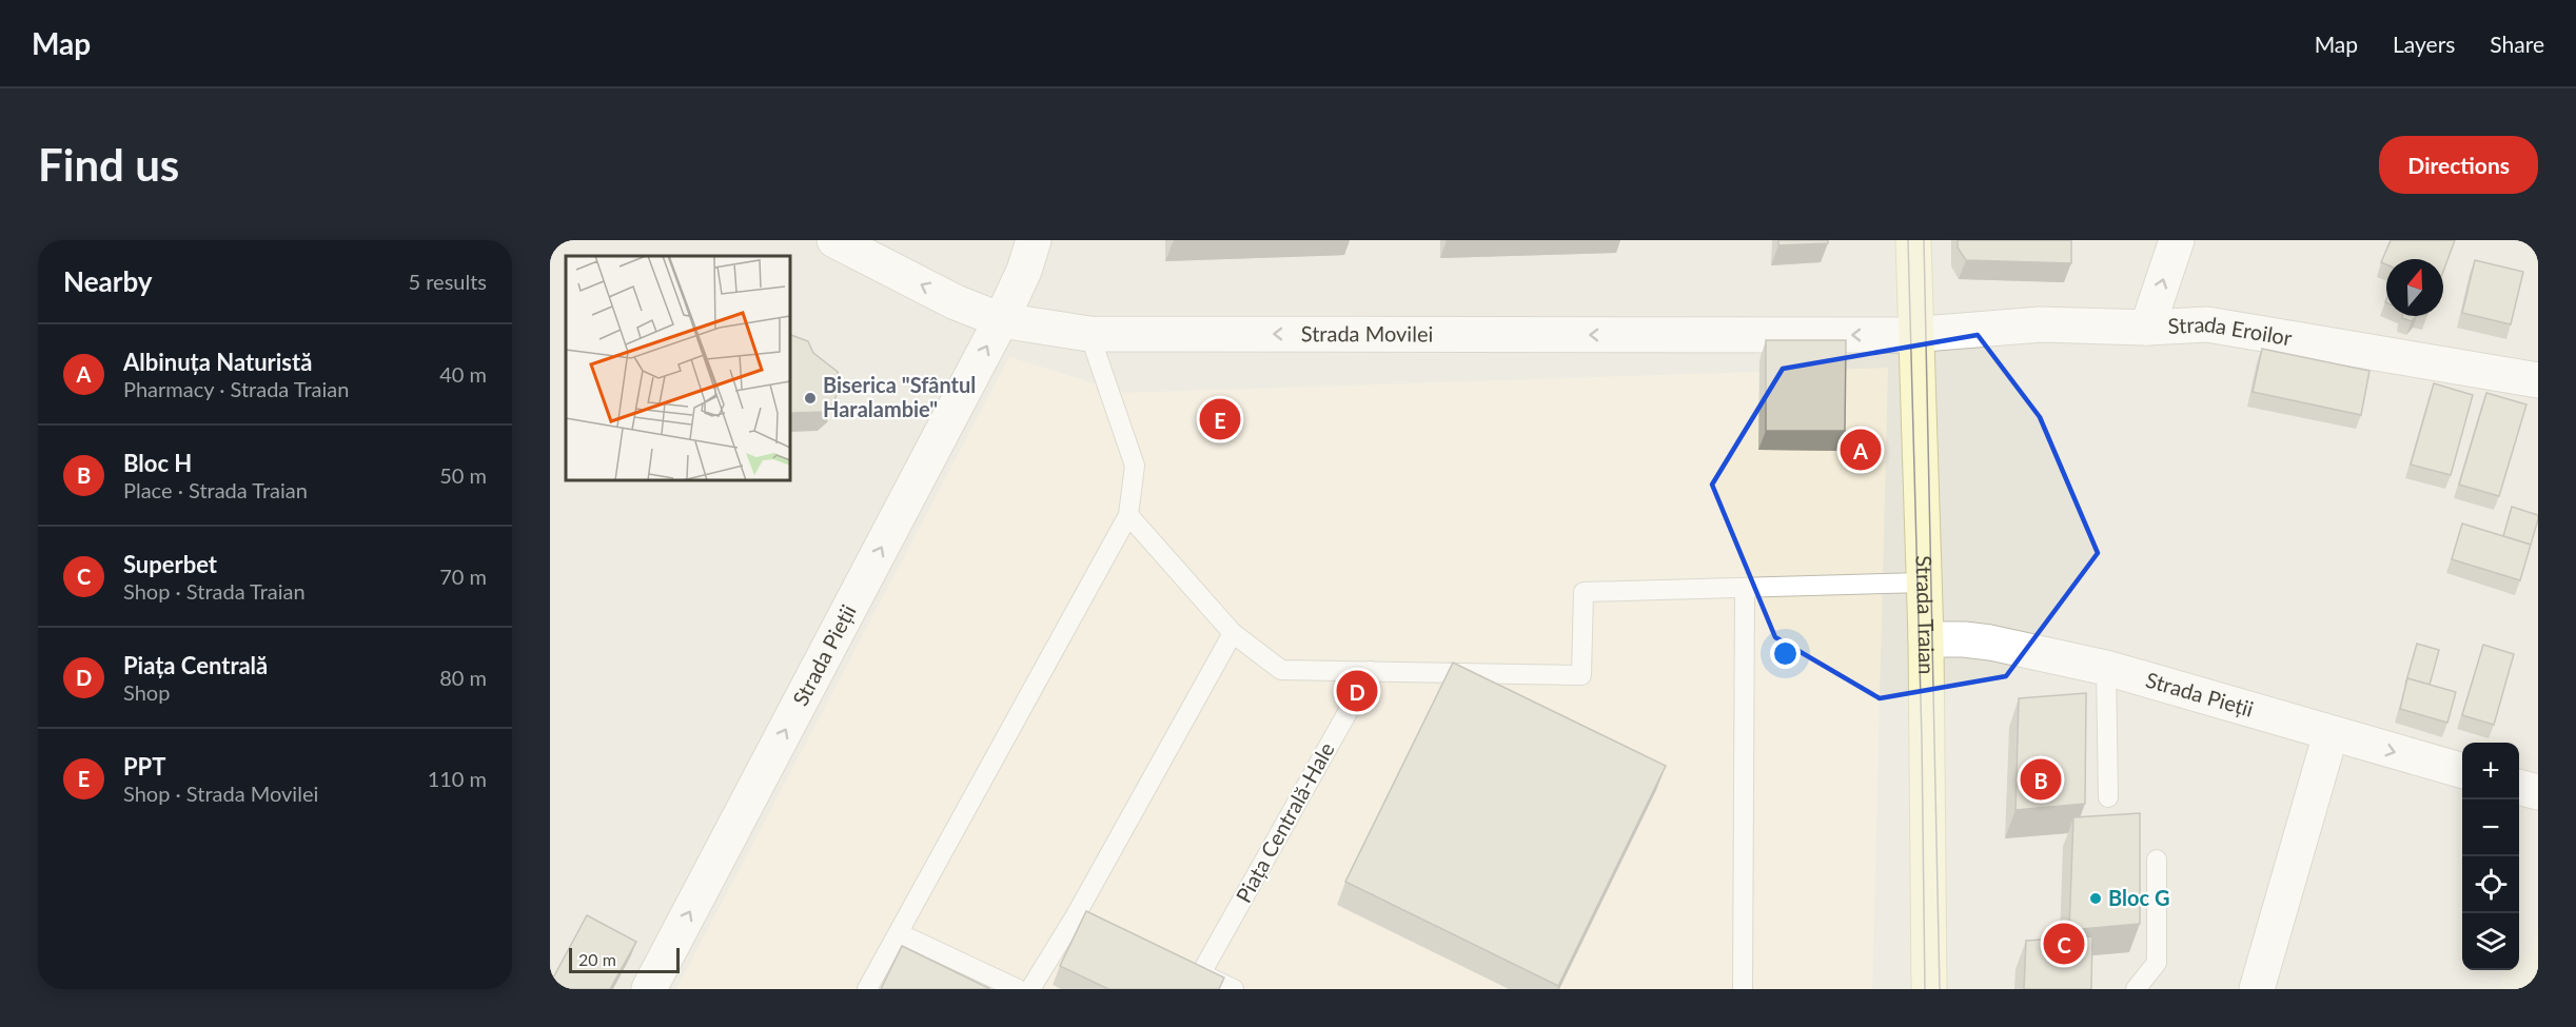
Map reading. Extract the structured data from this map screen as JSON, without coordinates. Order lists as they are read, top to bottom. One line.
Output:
{"streets":{"main road":["Strada Traian"],"street":["Strada Movilei","Strada Eroilor","Strada Pieții"],"lane":["Piața Centrală-Hale"]},"crossings":[["Strada Movilei","Strada Eroilor"],["Strada Movilei","Strada Traian"],["Strada Movilei","Strada Pieții"],["Strada Eroilor","Strada Traian"],["Strada Traian","Strada Pieții"]],"one_way":["Strada Movilei","Strada Pieții"],"places":["Biserica \"Sfântul Haralambie\"","Bloc G"],"scale_bar":"20 m","north":"top","page":{"header":"Map","nav":["Map","Layers","Share"],"buttons":"Directions","title":"Find us","heading":["Nearby","5 results"],"list":[{"mark":"A","name":"Albinuța Naturistă","note":"Pharmacy · Strada Traian","value":"40 m"},{"mark":"B","name":"Bloc H","note":"Place · Strada Traian","value":"50 m"},{"mark":"C","name":"Superbet","note":"Shop · Strada Traian","value":"70 m"},{"mark":"D","name":"Piața Centrală","note":"Shop","value":"80 m"},{"mark":"E","name":"PPT","note":"Shop · Strada Movilei","value":"110 m"}],"pins":["E","A","D","B","C"],"map_buttons":["+","−"],"scale":"20 m"}}
